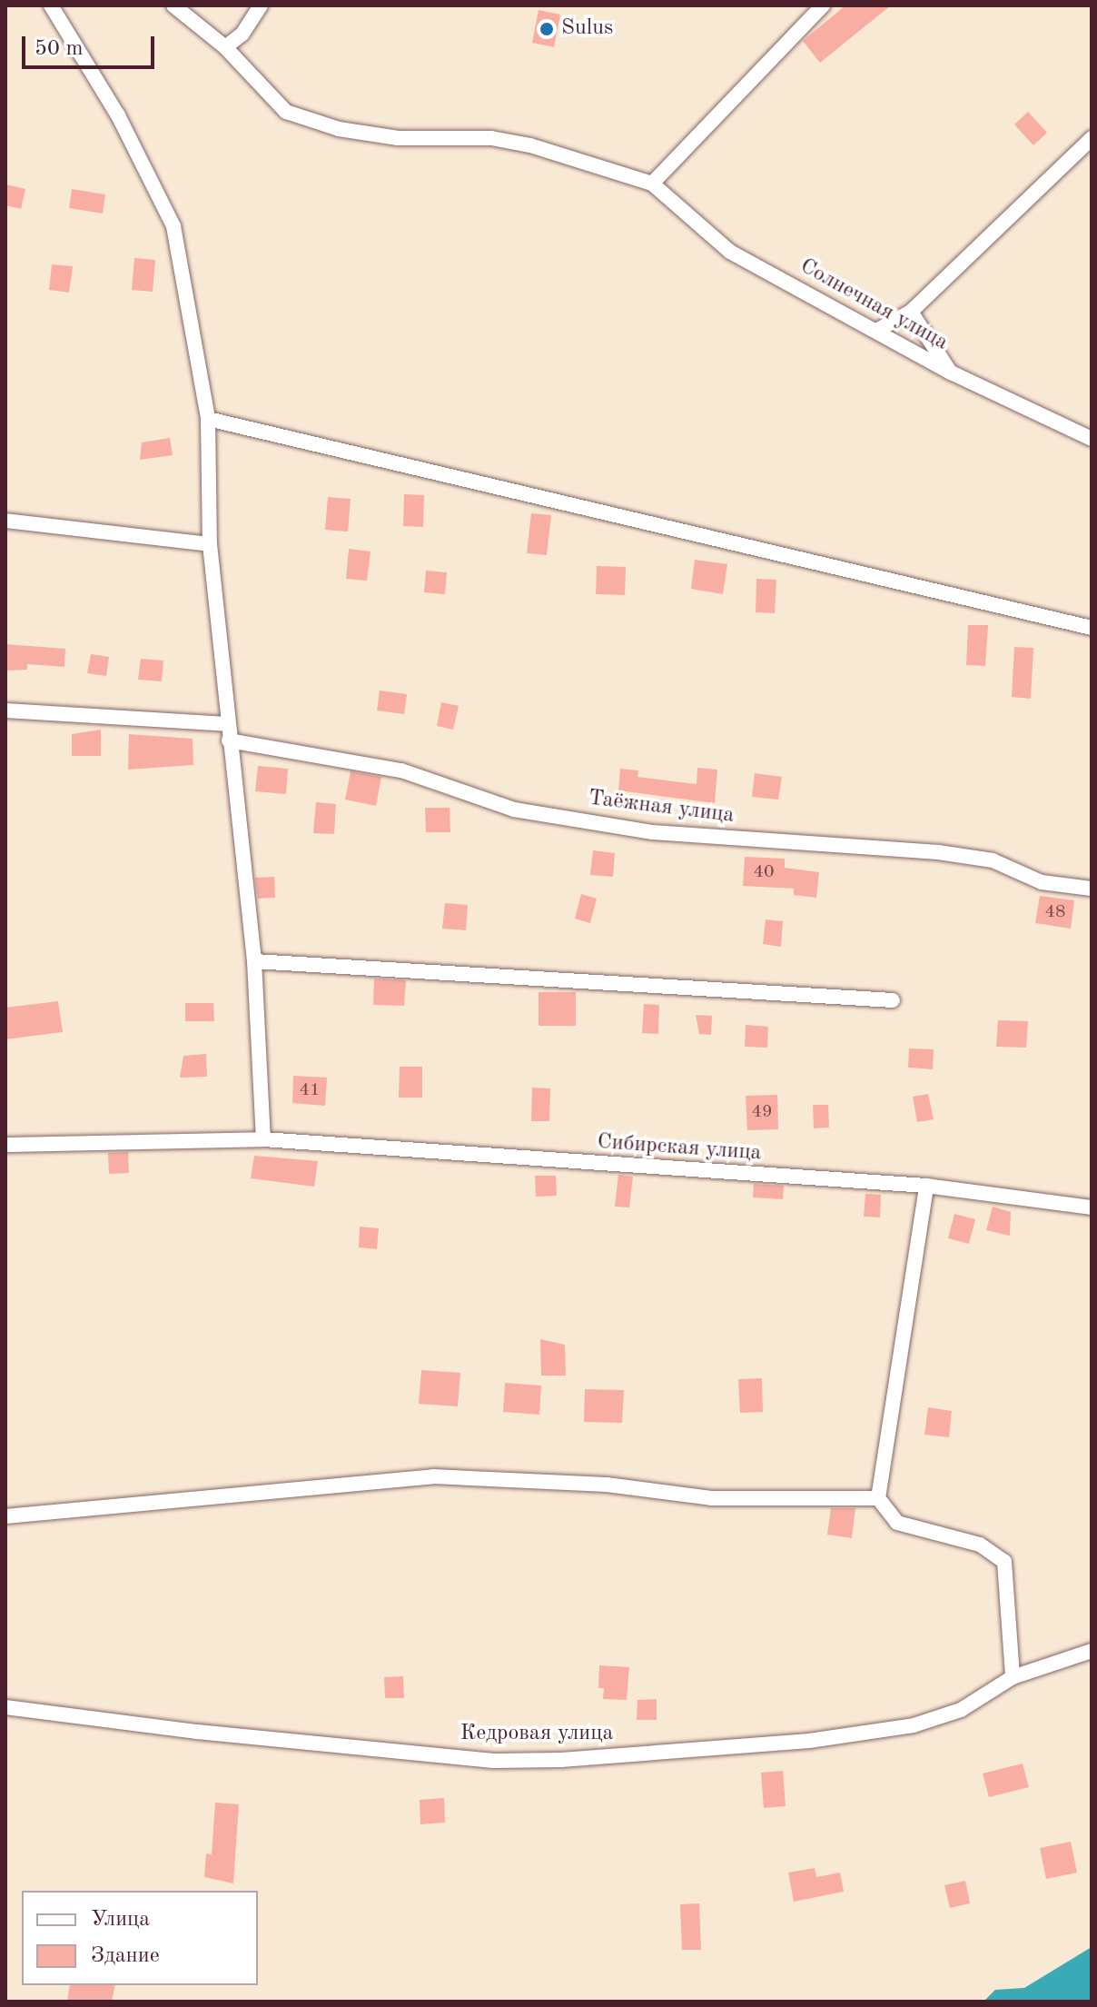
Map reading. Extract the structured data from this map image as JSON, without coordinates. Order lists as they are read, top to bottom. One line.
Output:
{"streets":{"street":["Солнечная улица","Таёжная улица","Сибирская улица","Кедровая улица"]},"places":["Sulus"],"house_numbers":["40","48","41","49"],"legend":["Улица","Здание"],"scale_bar":"50 m"}
